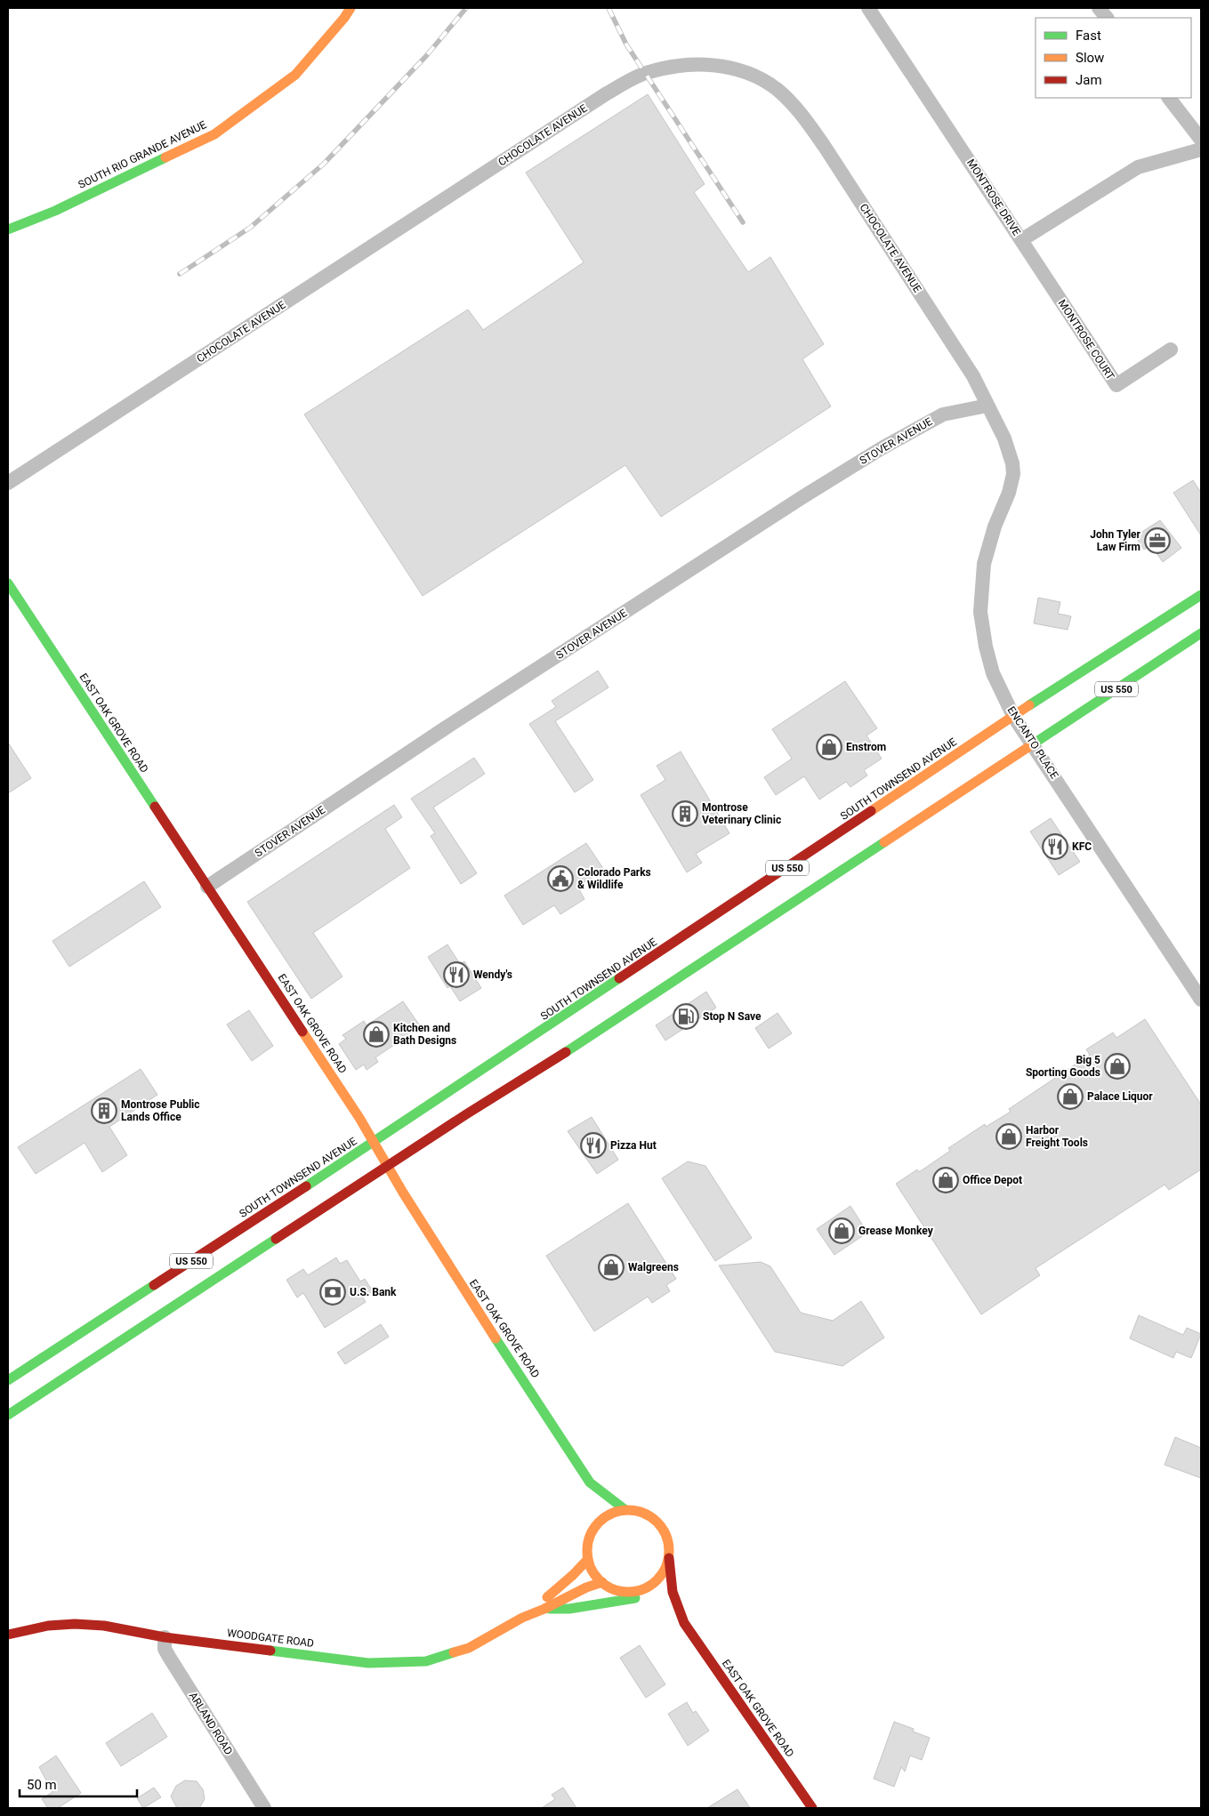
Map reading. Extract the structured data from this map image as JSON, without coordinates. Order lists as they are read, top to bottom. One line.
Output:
{"streets":{"main road":["SOUTH RIO GRANDE AVENUE","US 550","EAST OAK GROVE ROAD","SOUTH TOWNSEND AVENUE","WOODGATE ROAD"],"street":["CHOCOLATE AVENUE","MONTROSE DRIVE","MONTROSE COURT","STOVER AVENUE","ENCANTO PLACE","ARLAND ROAD"]},"crossings":[["CHOCOLATE AVENUE","STOVER AVENUE"],["CHOCOLATE AVENUE","ENCANTO PLACE"],["MONTROSE DRIVE","MONTROSE COURT"],["STOVER AVENUE","EAST OAK GROVE ROAD"],["STOVER AVENUE","ENCANTO PLACE"],["US 550","EAST OAK GROVE ROAD"],["US 550","ENCANTO PLACE"],["EAST OAK GROVE ROAD","SOUTH TOWNSEND AVENUE"],["EAST OAK GROVE ROAD","WOODGATE ROAD"],["ENCANTO PLACE","SOUTH TOWNSEND AVENUE"],["WOODGATE ROAD","ARLAND ROAD"]],"places":{"office":["John Tyler Law Firm"],"shop":["Enstrom","Kitchen and Bath Designs","Big 5 Sporting Goods","Palace Liquor","Harbor Freight Tools","Office Depot","Grease Monkey","Walgreens"],"building":["Montrose Veterinary Clinic","Montrose Public Lands Office"],"restaurant":["KFC","Wendy's","Pizza Hut"],"public building":["Colorado Parks & Wildlife"],"fuel station":["Stop N Save"],"bank":["U.S. Bank"]},"legend":["Fast","Slow","Jam"],"scale_bar":"50 m"}
